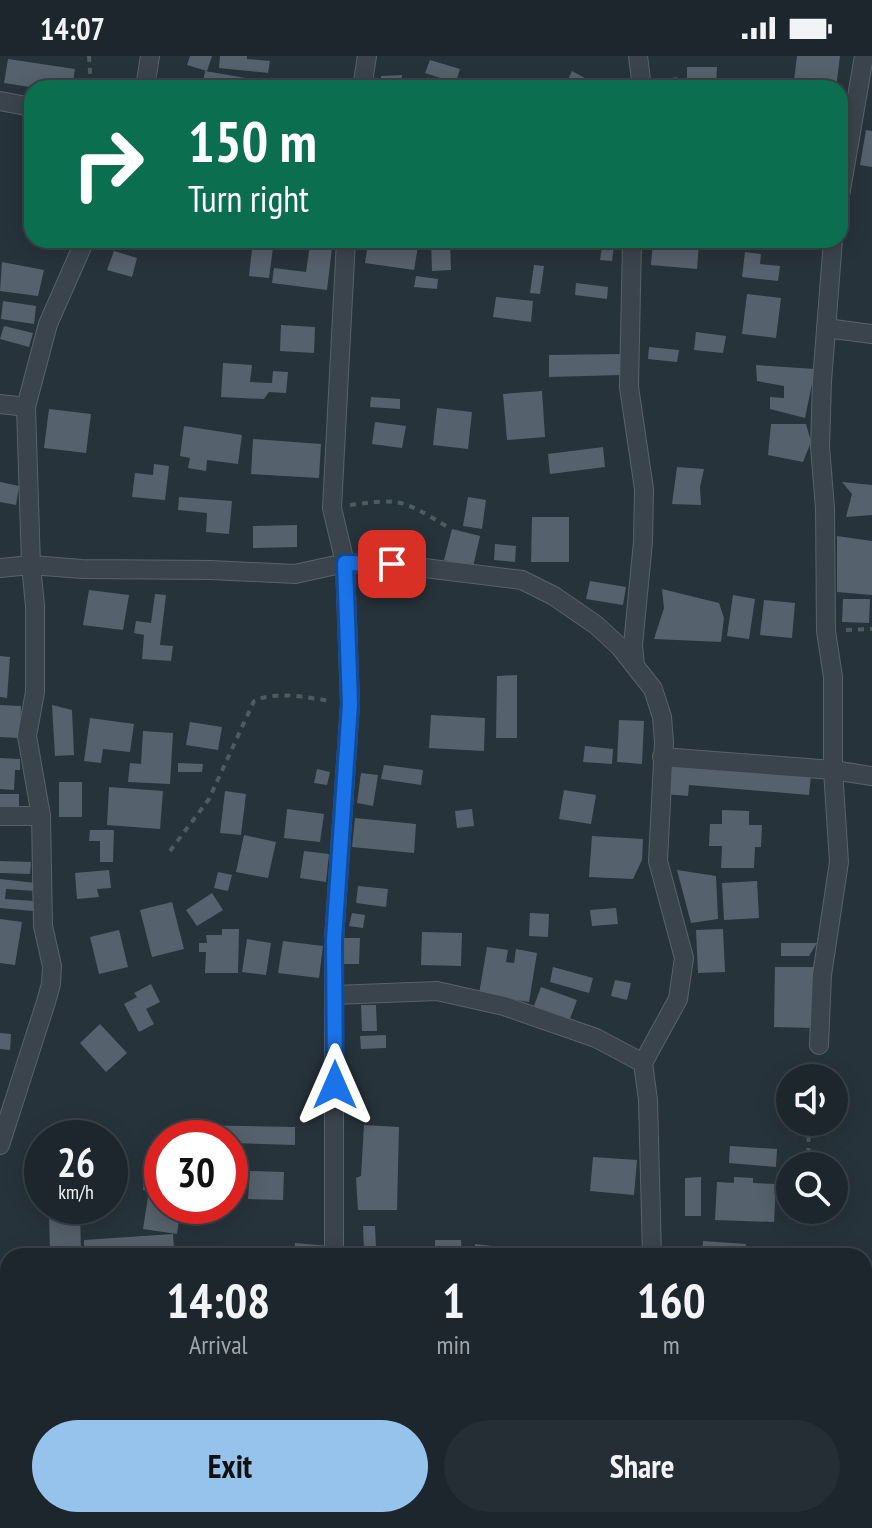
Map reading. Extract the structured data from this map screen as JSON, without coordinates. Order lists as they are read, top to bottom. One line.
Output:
{"page":{"status":"14:07","turn":["150 m","Turn right"],"speed":"26 km/h","limit":"30","eta":["14:08","Arrival","1","min","160","m"],"buttons":["Exit","Share"]}}
